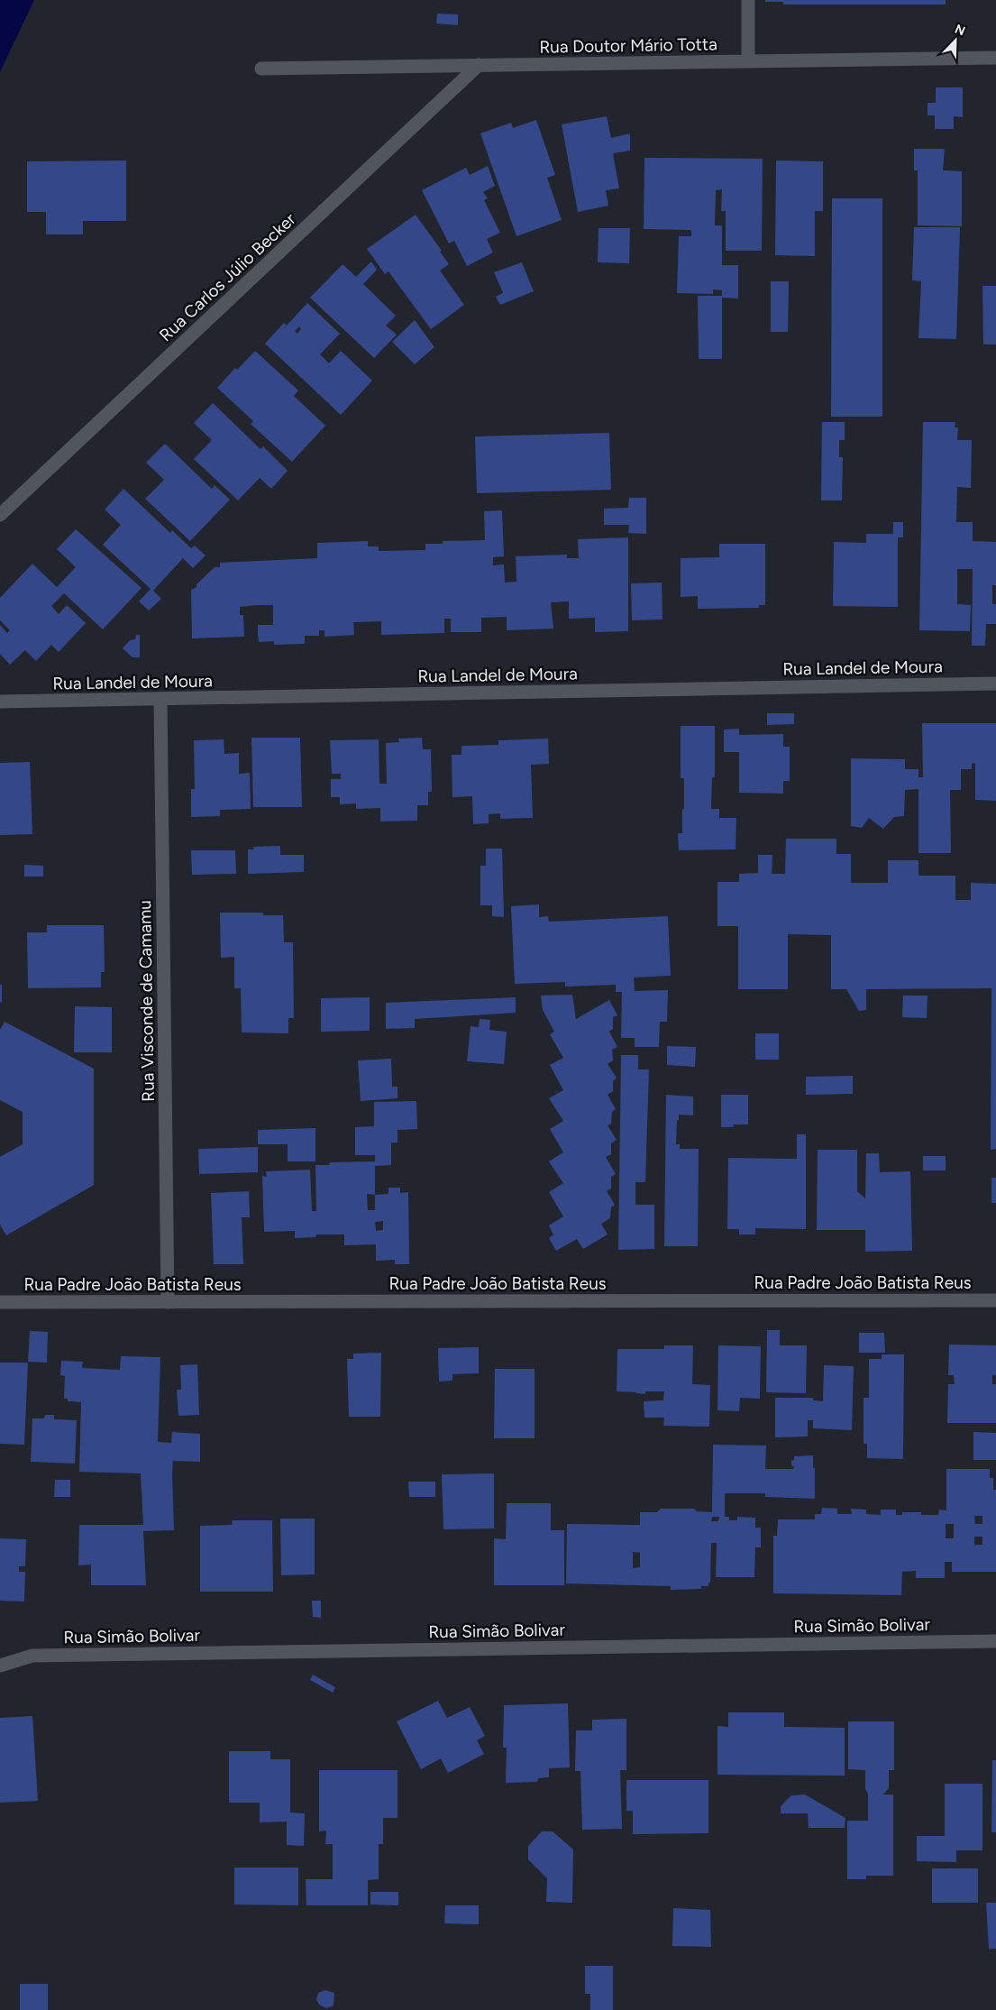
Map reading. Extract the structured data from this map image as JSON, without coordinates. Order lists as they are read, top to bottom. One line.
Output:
{"streets":{"street":["Rua Doutor Mário Totta","Rua Carlos Júlio Becker","Rua Landel de Moura","Rua Visconde de Camamu","Rua Padre João Batista Reus","Rua Simão Bolivar"]},"crossings":[["Rua Doutor Mário Totta","Rua Carlos Júlio Becker"],["Rua Landel de Moura","Rua Visconde de Camamu"],["Rua Visconde de Camamu","Rua Padre João Batista Reus"]],"north":"top right"}
